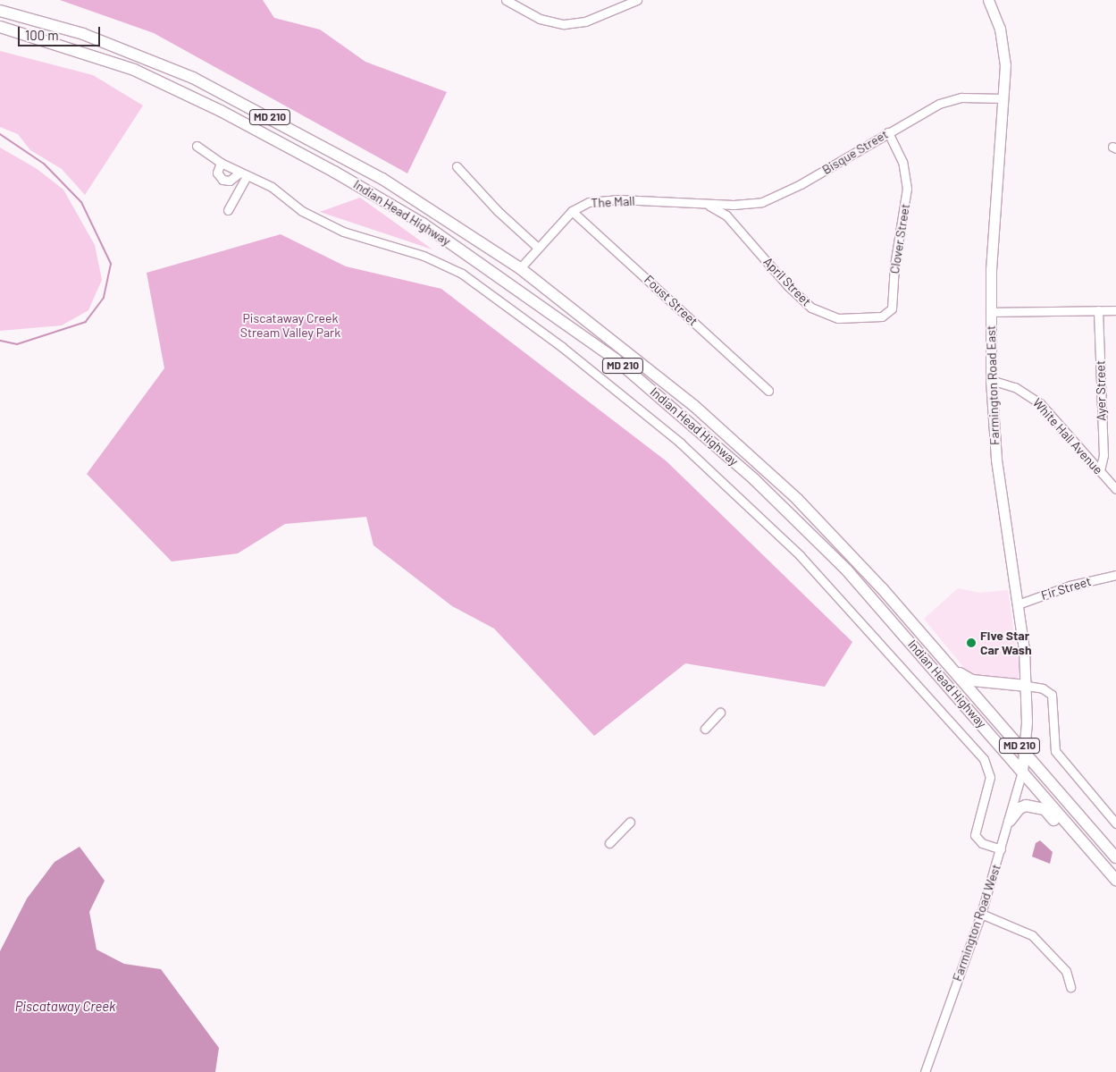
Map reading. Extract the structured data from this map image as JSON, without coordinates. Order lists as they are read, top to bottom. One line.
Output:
{"streets":{"highway":["MD 210","Indian Head Highway"],"main road":["Farmington Road East"],"street":["Bisque Street","The Mall","Clover Street","April Street","Foust Street","Ayer Street","White Hall Avenue","Fir Street","Farmington Road West"]},"crossings":[["Bisque Street","The Mall"],["Bisque Street","Clover Street"],["Bisque Street","April Street"],["Bisque Street","Farmington Road East"],["The Mall","Indian Head Highway"],["The Mall","April Street"],["The Mall","Foust Street"],["Indian Head Highway","Farmington Road East"],["Indian Head Highway","Farmington Road West"],["Clover Street","April Street"],["Farmington Road East","White Hall Avenue"],["Farmington Road East","Fir Street"],["Farmington Road East","Farmington Road West"],["Ayer Street","White Hall Avenue"]],"water":["Piscataway Creek"],"parks":["Piscataway Creek Stream Valley Park"],"places":["Five Star Car Wash"],"scale_bar":"100 m"}
